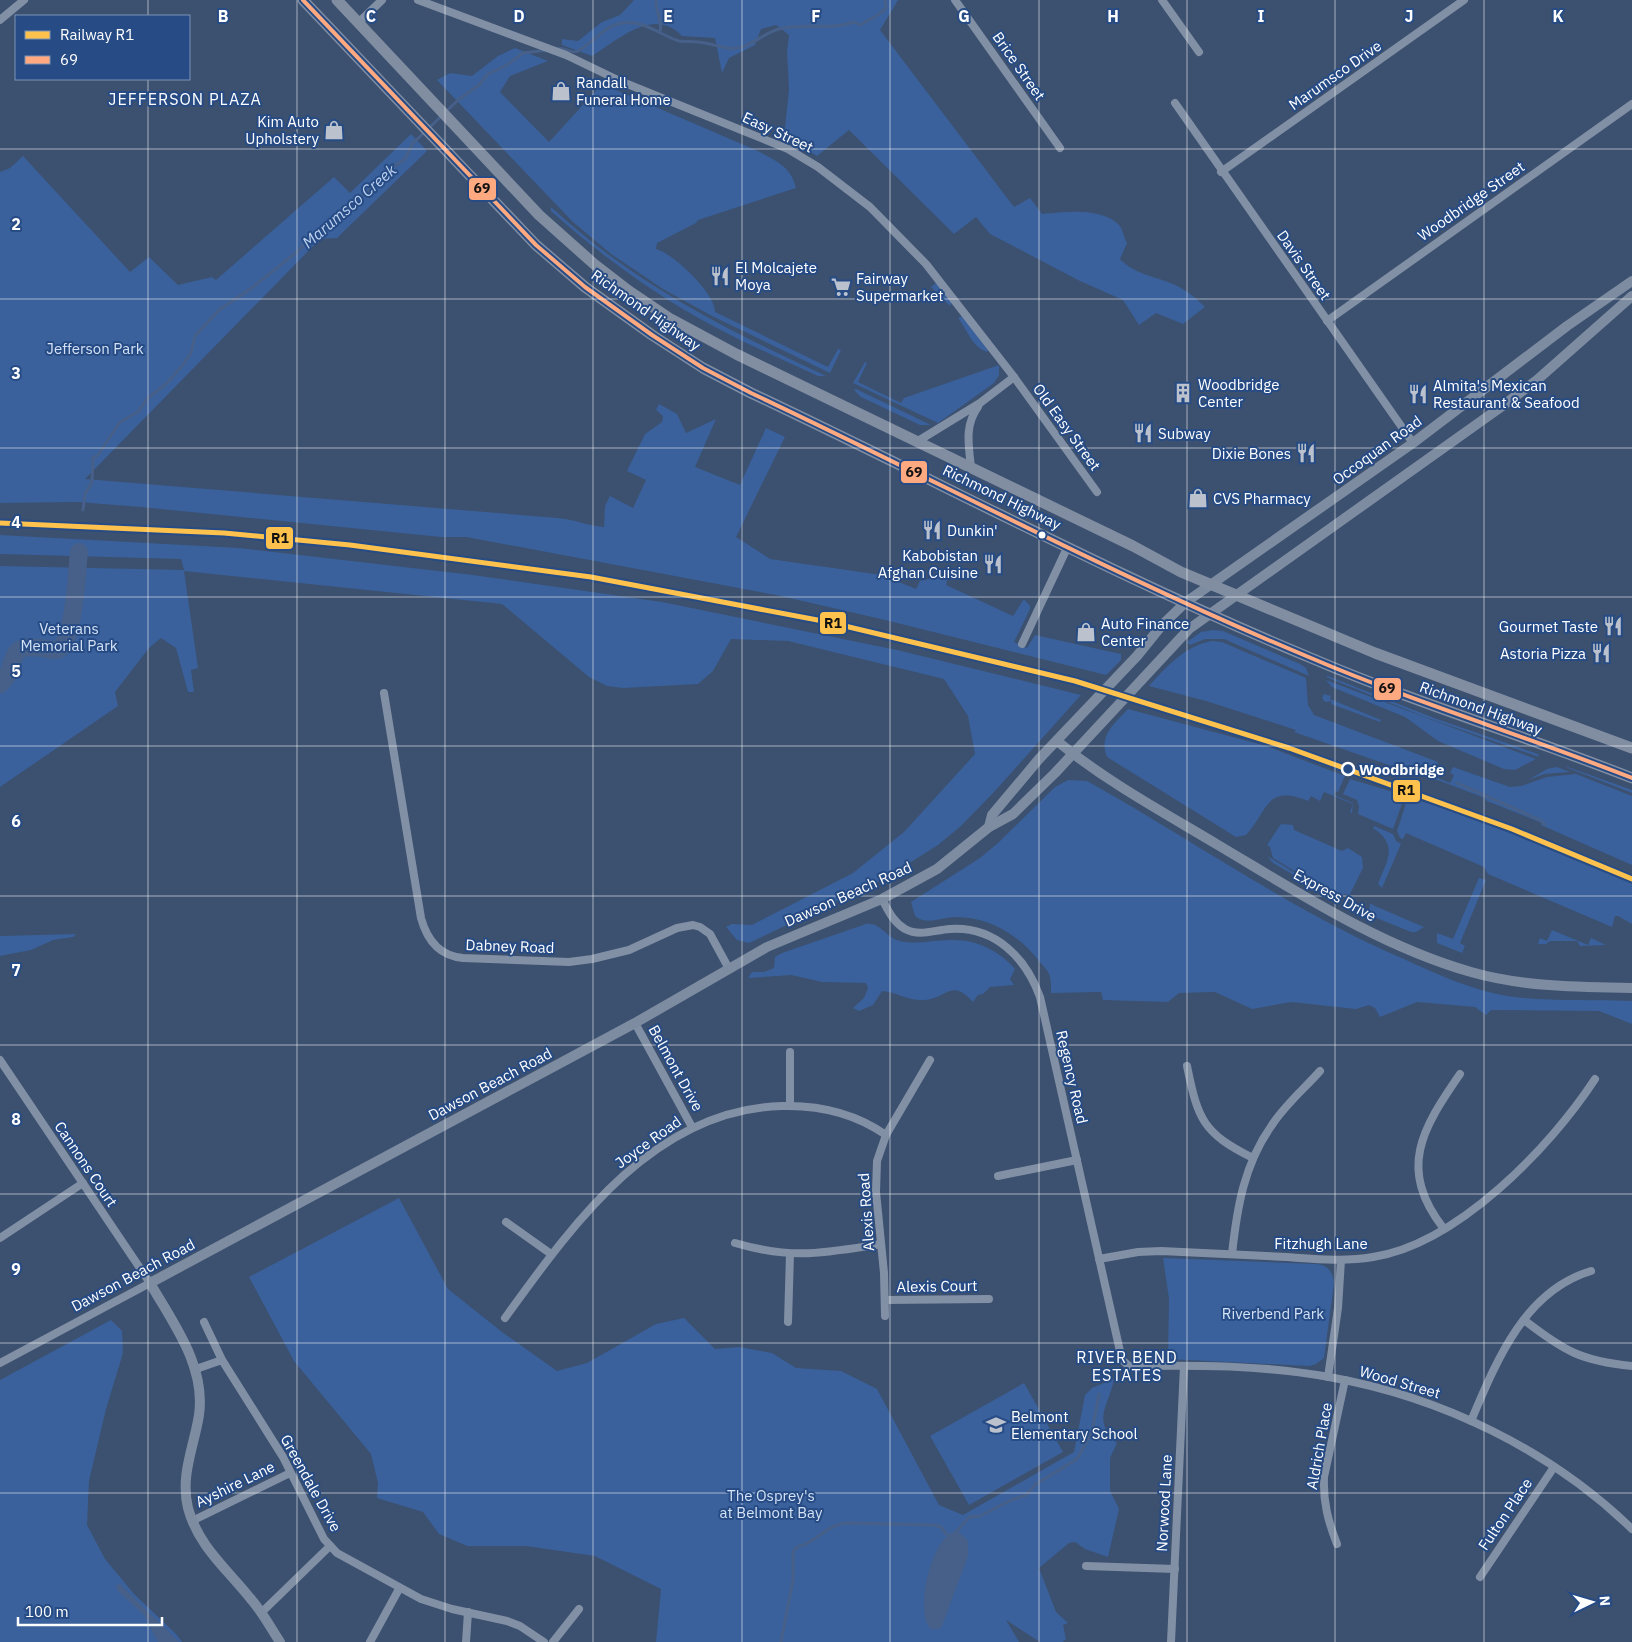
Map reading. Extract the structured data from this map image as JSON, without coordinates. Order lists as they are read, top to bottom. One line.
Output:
{"streets":{"main road":["Richmond Highway"],"street":["Brice Street","Marumsco Drive","Easy Street","Woodbridge Street","Davis Street","Old Easy Street","Occoquan Road","Dawson Beach Road","Express Drive","Dabney Road","Belmont Drive","Regency Road","Joyce Road","Cannons Court","Alexis Road","Fitzhugh Lane","Alexis Court","Wood Street","Aldrich Place","Greendale Drive","Ayshire Lane","Norwood Lane","Fulton Place"]},"crossings":[["Marumsco Drive","Davis Street"],["Easy Street","Old Easy Street"],["Woodbridge Street","Davis Street"],["Davis Street","Occoquan Road"],["Richmond Highway","Occoquan Road"],["Richmond Highway","Dawson Beach Road"],["Occoquan Road","Dawson Beach Road"],["Dawson Beach Road","Express Drive"],["Dawson Beach Road","Dabney Road"],["Dawson Beach Road","Belmont Drive"],["Dawson Beach Road","Regency Road"],["Dawson Beach Road","Cannons Court"],["Belmont Drive","Joyce Road"],["Regency Road","Fitzhugh Lane"],["Regency Road","Wood Street"],["Joyce Road","Alexis Road"],["Alexis Road","Alexis Court"],["Wood Street","Aldrich Place"],["Wood Street","Norwood Lane"],["Wood Street","Fulton Place"],["Greendale Drive","Ayshire Lane"]],"districts":["JEFFERSON PLAZA","RIVER BEND ESTATES"],"water":["Marumsco Creek"],"parks":["Jefferson Park","Veterans Memorial Park","Riverbend Park","The Osprey's at Belmont Bay"],"places":{"shop":["Randall Funeral Home","Kim Auto Upholstery","CVS Pharmacy","Auto Finance Center"],"restaurant":["El Molcajete Moya","Almita's Mexican Restaurant & Seafood","Subway","Dixie Bones","Dunkin'","Kabobistan Afghan Cuisine","Gourmet Taste","Astoria Pizza"],"supermarket":["Fairway Supermarket"],"building":["Woodbridge Center"],"other":["Woodbridge"],"school or university":["Belmont Elementary School"]},"lines":["transit line 69","rail line R1"],"legend":["Railway R1","69"],"scale_bar":"100 m","north":"right","grid":{"columns":["B","C","D","E","F","G","H","I","J","K"],"rows":["2","3","4","5","6","7","8","9"]}}
